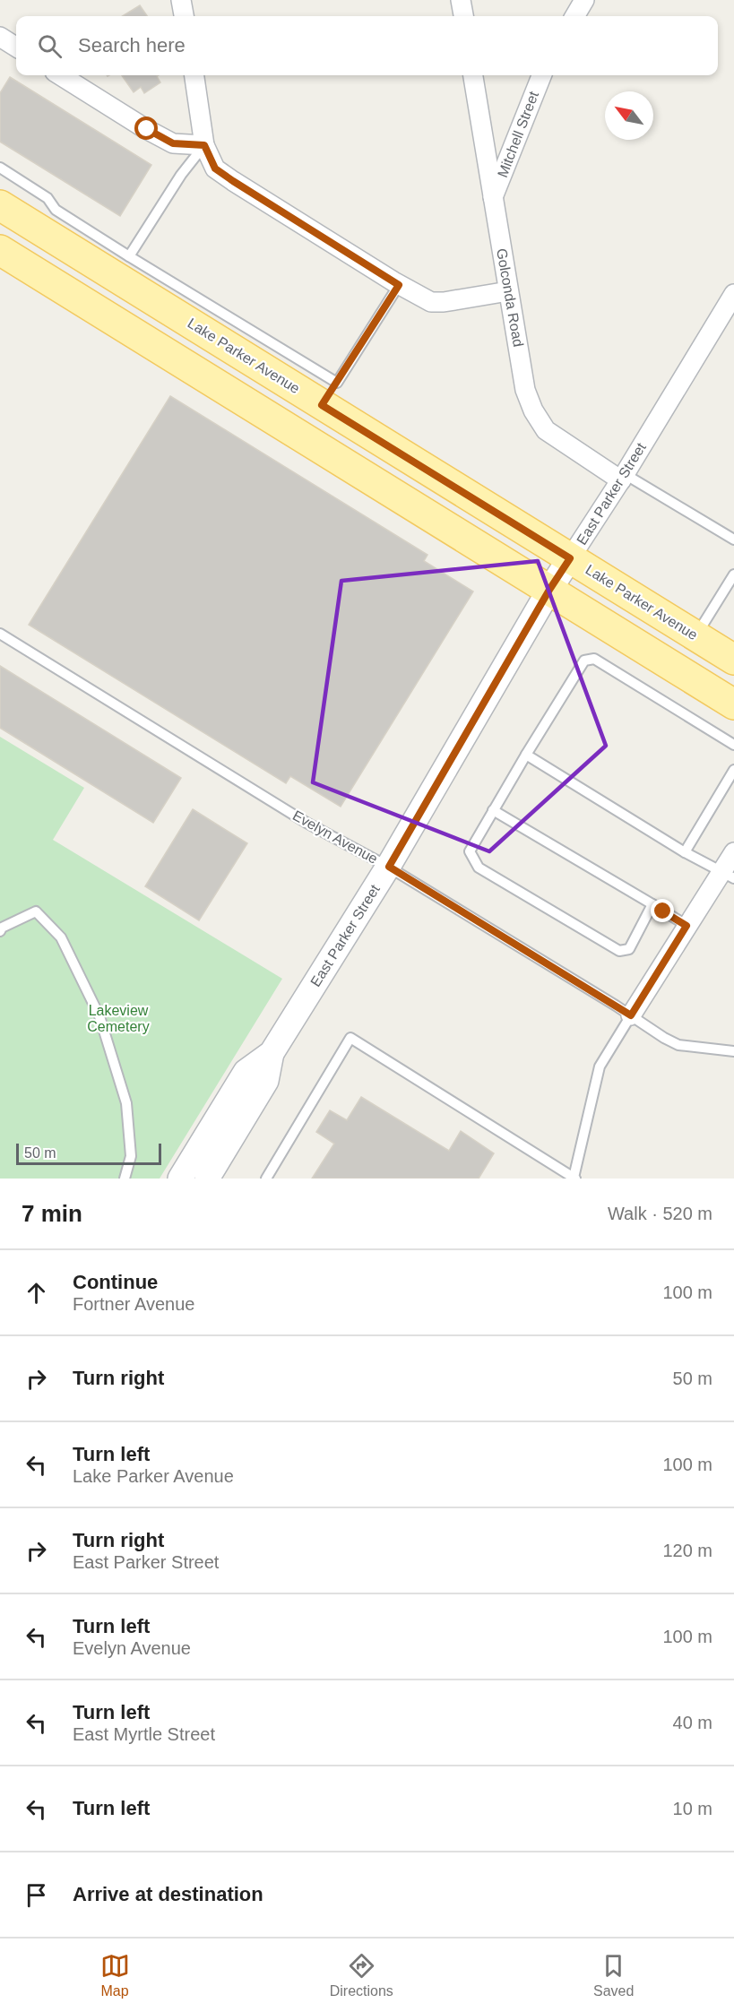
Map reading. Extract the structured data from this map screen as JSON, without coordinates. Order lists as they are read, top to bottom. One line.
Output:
{"streets":{"main road":["Lake Parker Avenue"],"street":["Mitchell Street","Golconda Road","East Parker Street"],"lane":["Evelyn Avenue"]},"crossings":[["Mitchell Street","Golconda Road"],["Golconda Road","East Parker Street"],["Lake Parker Avenue","East Parker Street"],["East Parker Street","Evelyn Avenue"]],"parks":["Lakeview Cemetery"],"scale_bar":"50 m","north":"top left","page":{"search":"Search here","scale":"50 m","heading":["7 min","Walk · 520 m"],"list":[["Continue","Fortner Avenue","100 m"],["Turn right","50 m"],["Turn left","Lake Parker Avenue","100 m"],["Turn right","East Parker Street","120 m"],["Turn left","Evelyn Avenue","100 m"],["Turn left","East Myrtle Street","40 m"],["Turn left","10 m"],"Arrive at destination"],"nav":["Map","Directions","Saved"]}}
